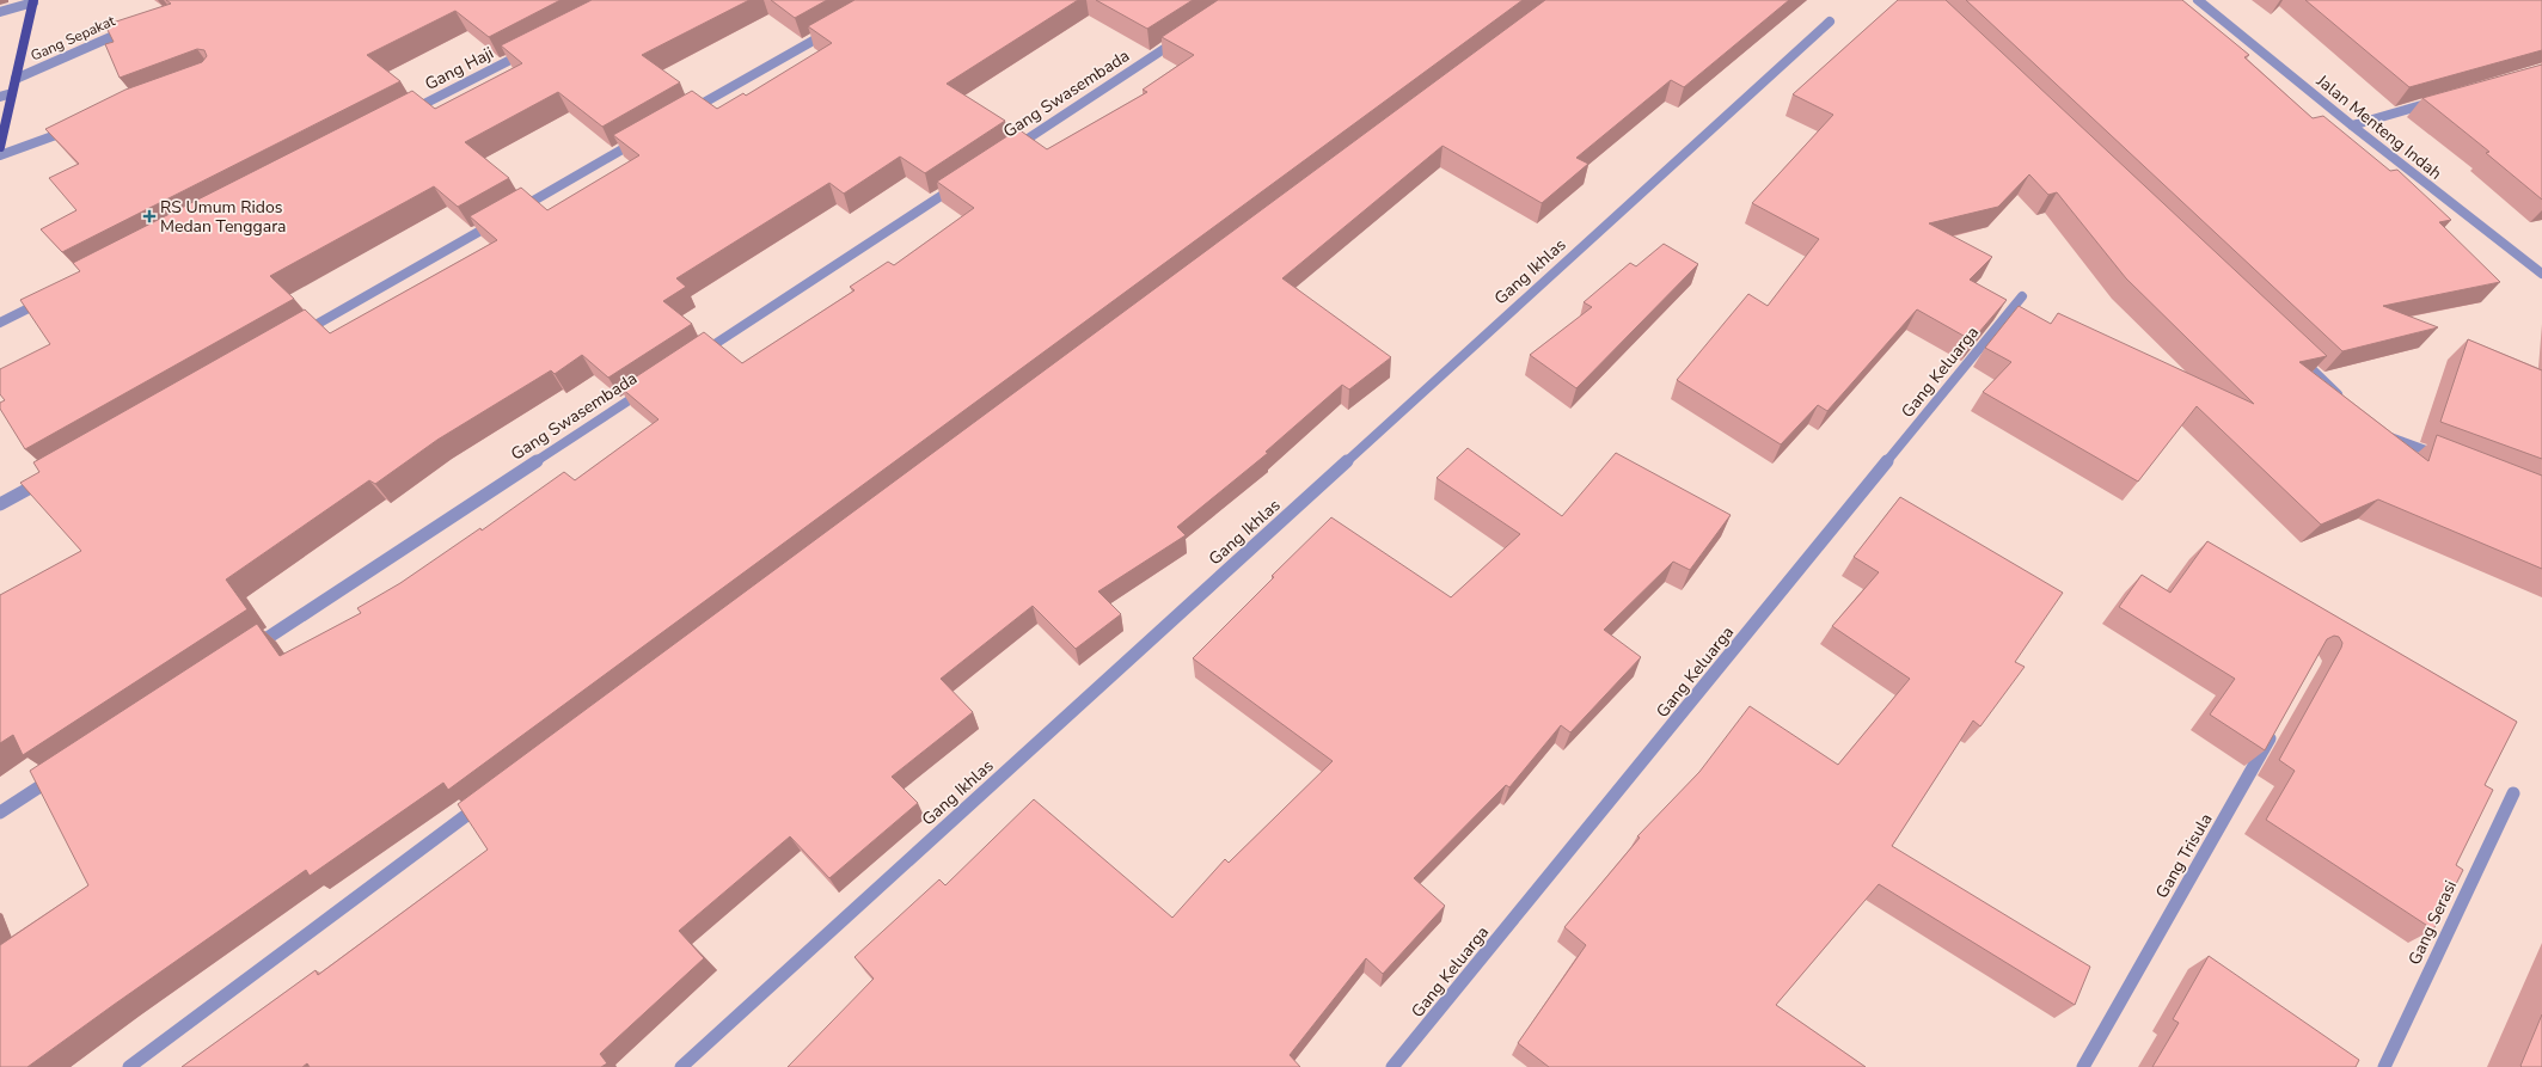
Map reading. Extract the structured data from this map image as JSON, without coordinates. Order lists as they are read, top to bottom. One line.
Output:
{"streets":{"street":["Gang Sepakat","Gang Haji","Gang Swasembada","Jalan Menteng Indah","Gang Ikhlas","Gang Keluarga","Gang Trisula","Gang Serasi"]},"places":{"health":["RS Umum Ridos Medan Tenggara"]}}
